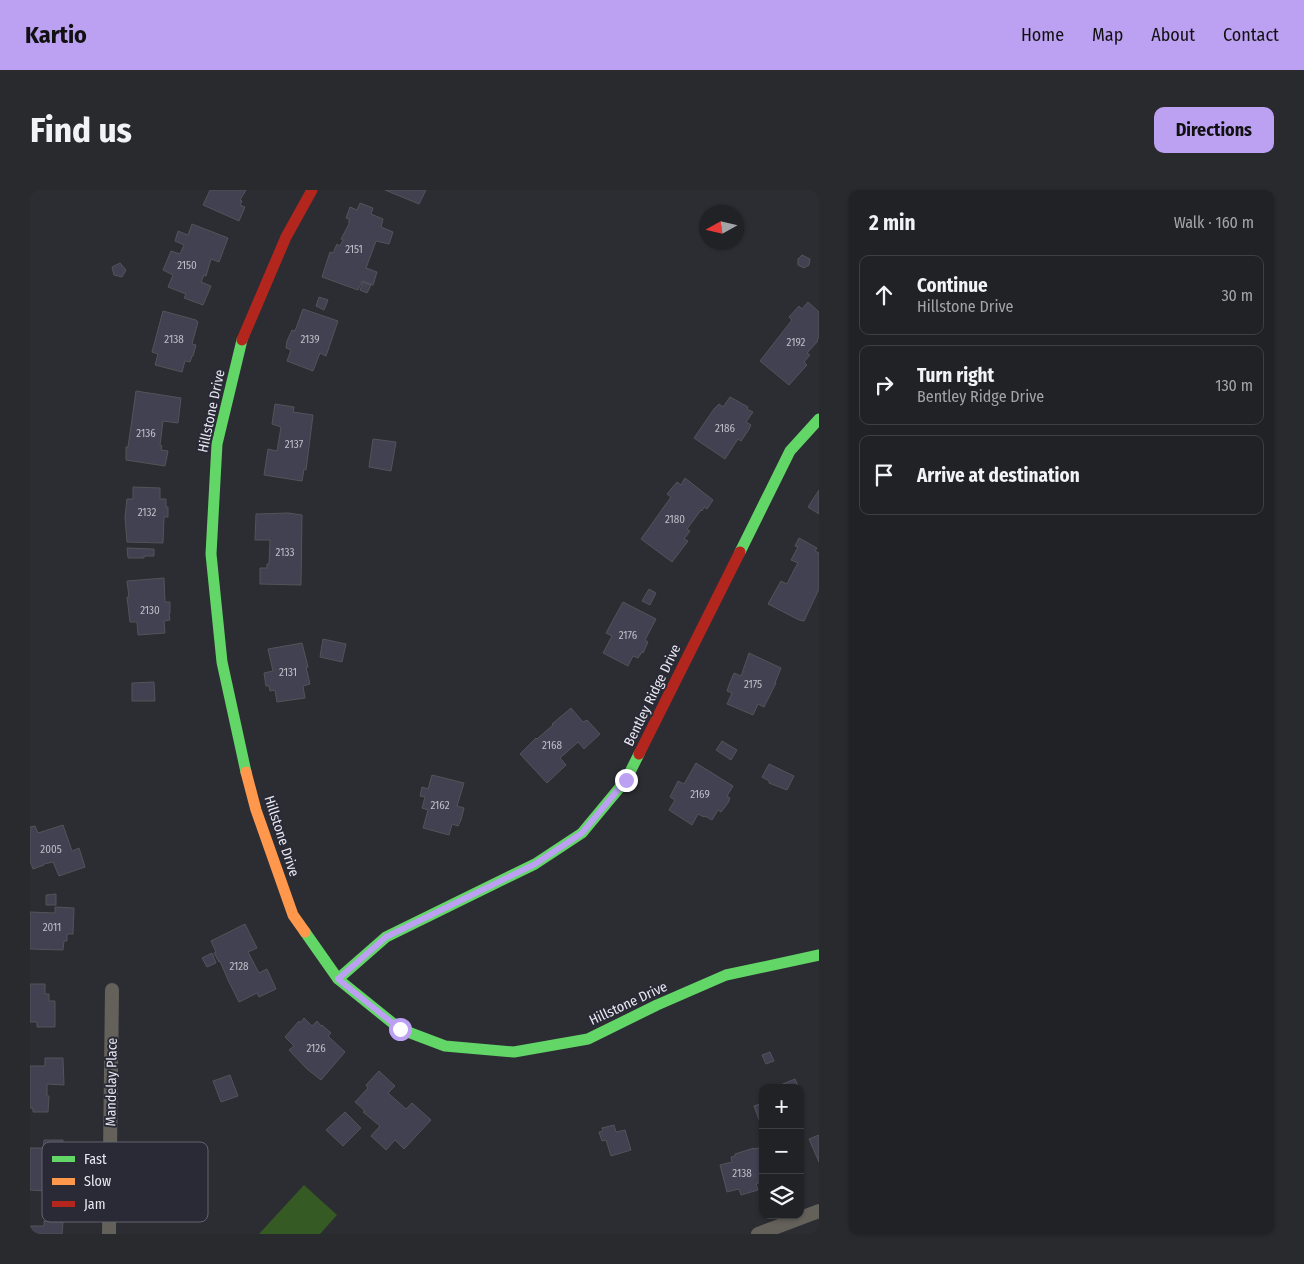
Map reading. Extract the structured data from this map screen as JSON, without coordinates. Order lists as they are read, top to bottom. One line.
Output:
{"streets":{"street":["Hillstone Drive","Bentley Ridge Drive","Mandelay Place"]},"crossings":[["Hillstone Drive","Bentley Ridge Drive"]],"house_numbers":["2151","2150","2138","2139","2192","2186","2136","2137","2132","2180","2133","2130","2176","2131","2175","2168","2169","2162","2005","2011","2128","2126","2138"],"legend":["Fast","Slow","Jam"],"north":"left","page":{"header":"Kartio","nav":["Home","Map","About","Contact"],"buttons":"Directions","title":"Find us","heading":["2 min","Walk · 160 m"],"list":[["Continue","Hillstone Drive","30 m"],["Turn right","Bentley Ridge Drive","130 m"],"Arrive at destination"],"map_buttons":["+","−"]}}
